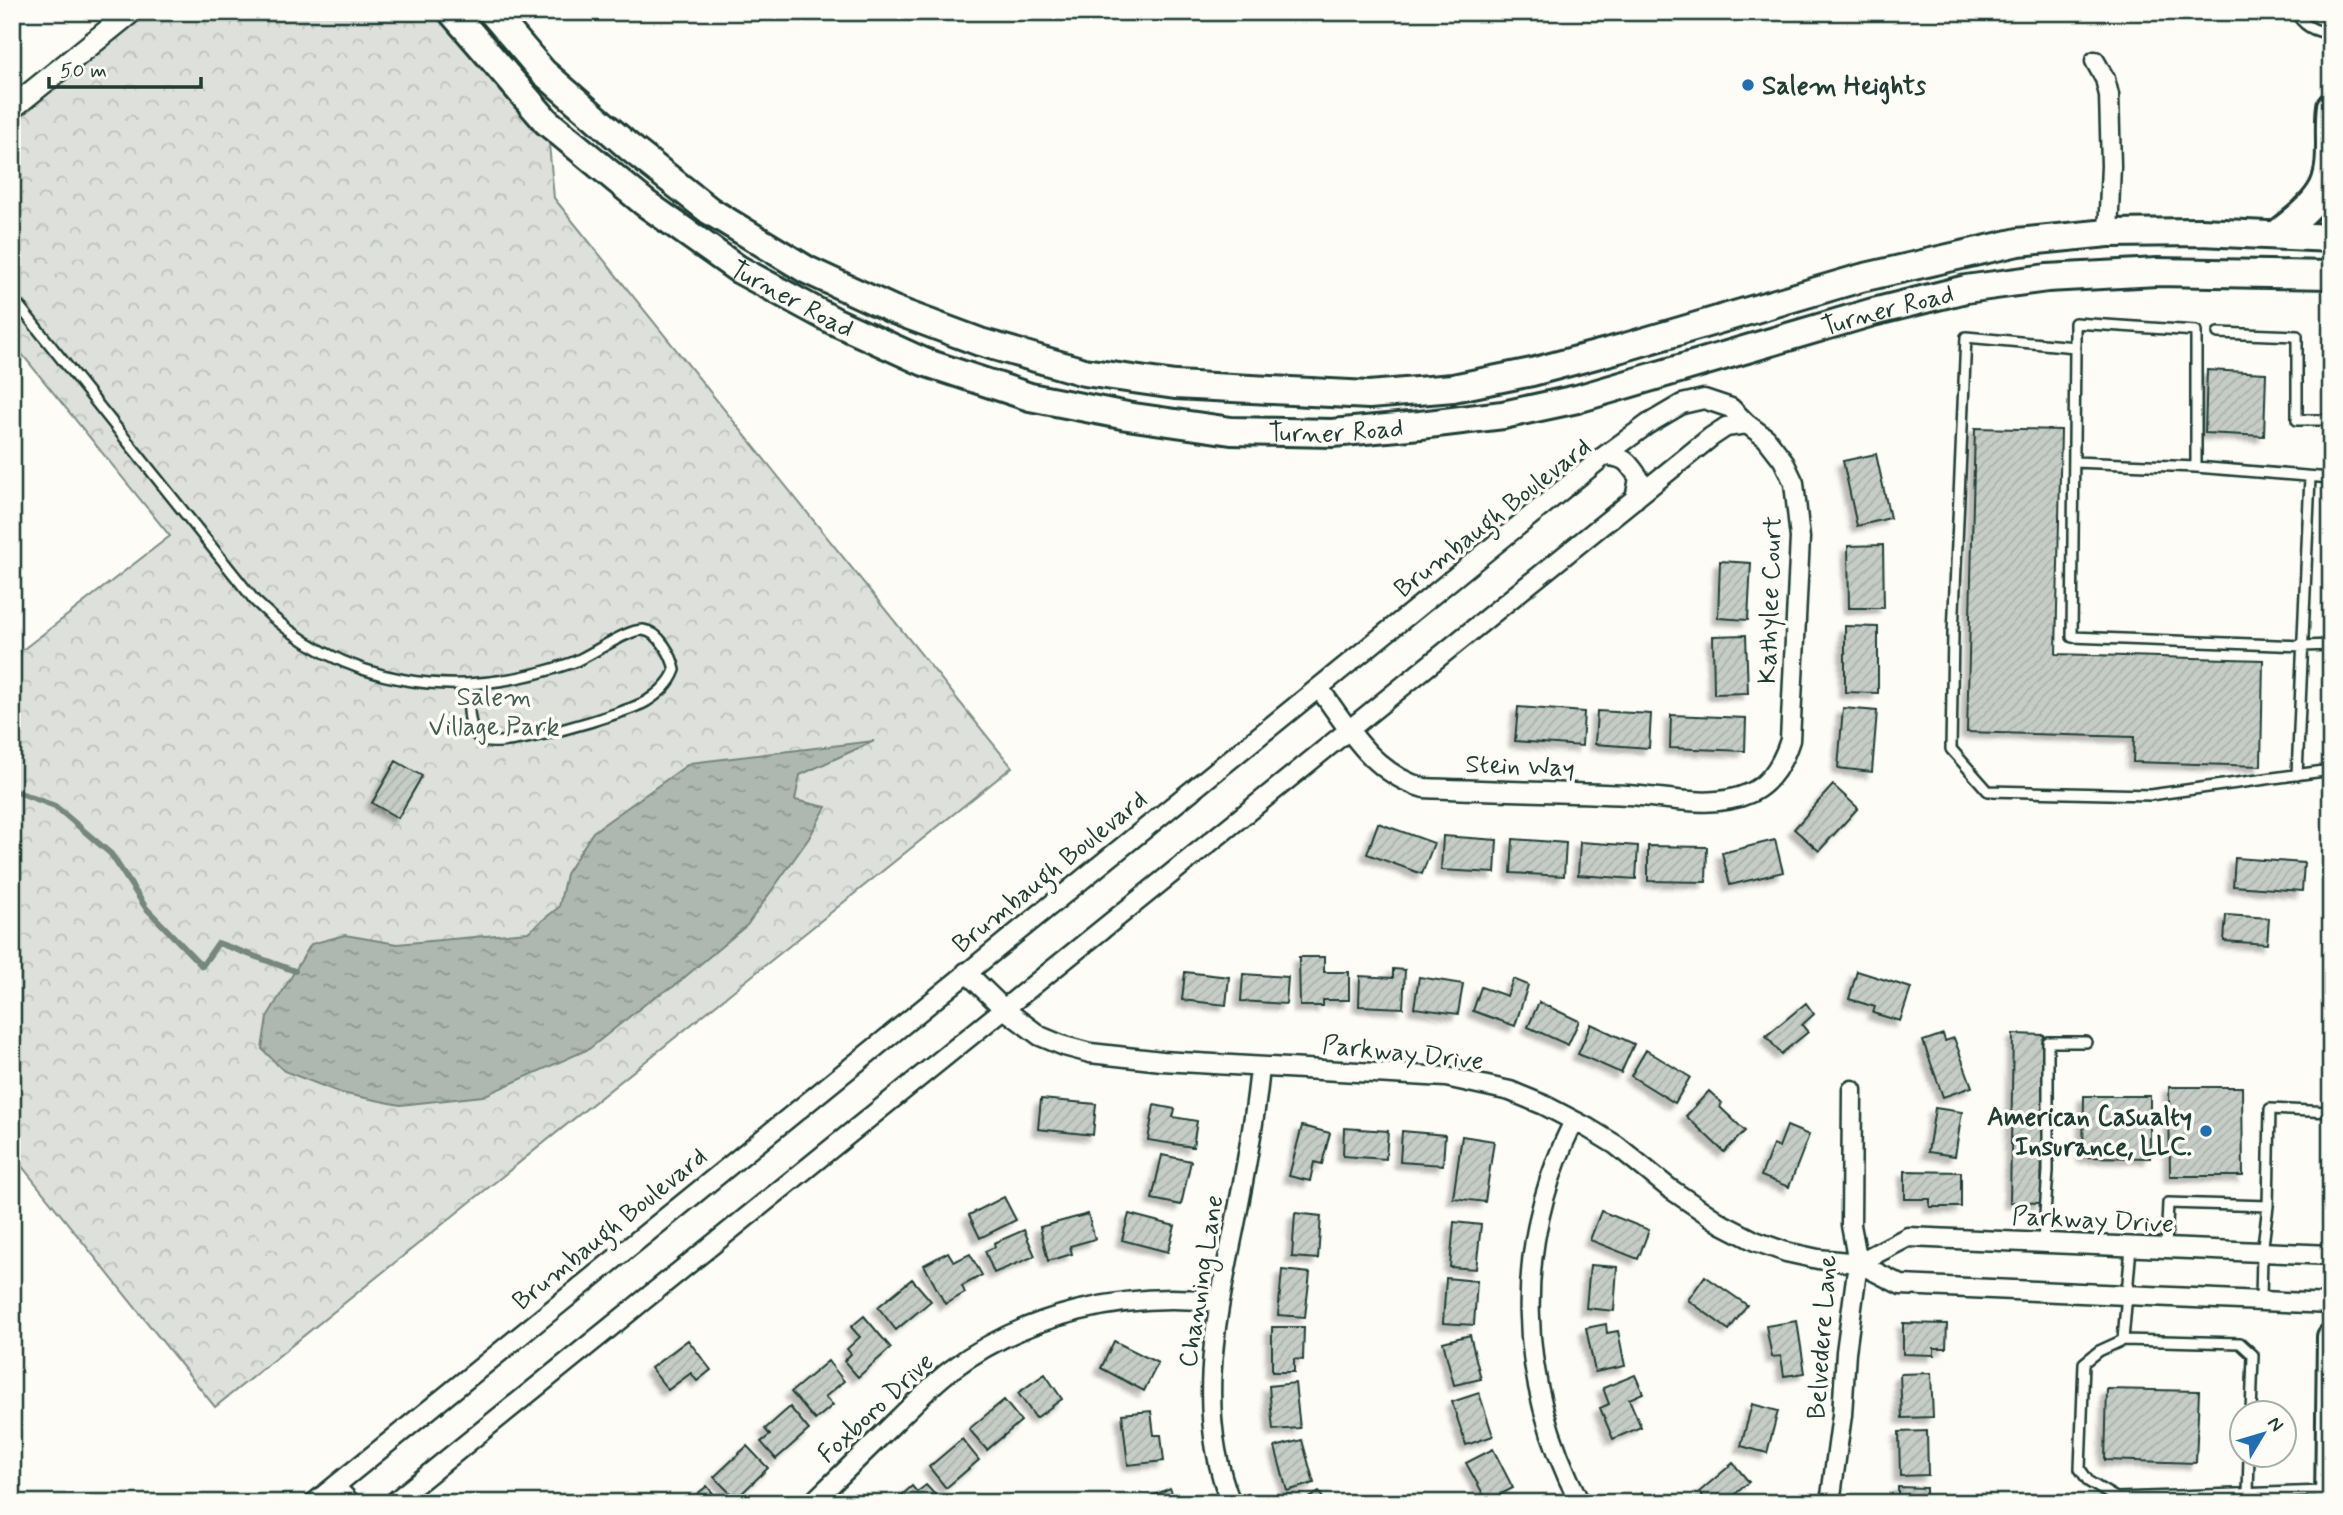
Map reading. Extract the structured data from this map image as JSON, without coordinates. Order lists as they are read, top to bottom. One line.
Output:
{"streets":{"main road":["Turner Road"],"street":["Brumbaugh Boulevard","Kathylee Court","Stein Way","Parkway Drive","Channing Lane","Belvedere Lane","Foxboro Drive"]},"crossings":[["Brumbaugh Boulevard","Kathylee Court"],["Brumbaugh Boulevard","Stein Way"],["Brumbaugh Boulevard","Parkway Drive"],["Kathylee Court","Stein Way"],["Parkway Drive","Channing Lane"],["Parkway Drive","Belvedere Lane"],["Channing Lane","Foxboro Drive"]],"parks":["Salem Village Park"],"places":["Salem Heights","American Casualty Insurance, LLC."],"scale_bar":"50 m","north":"top right"}
